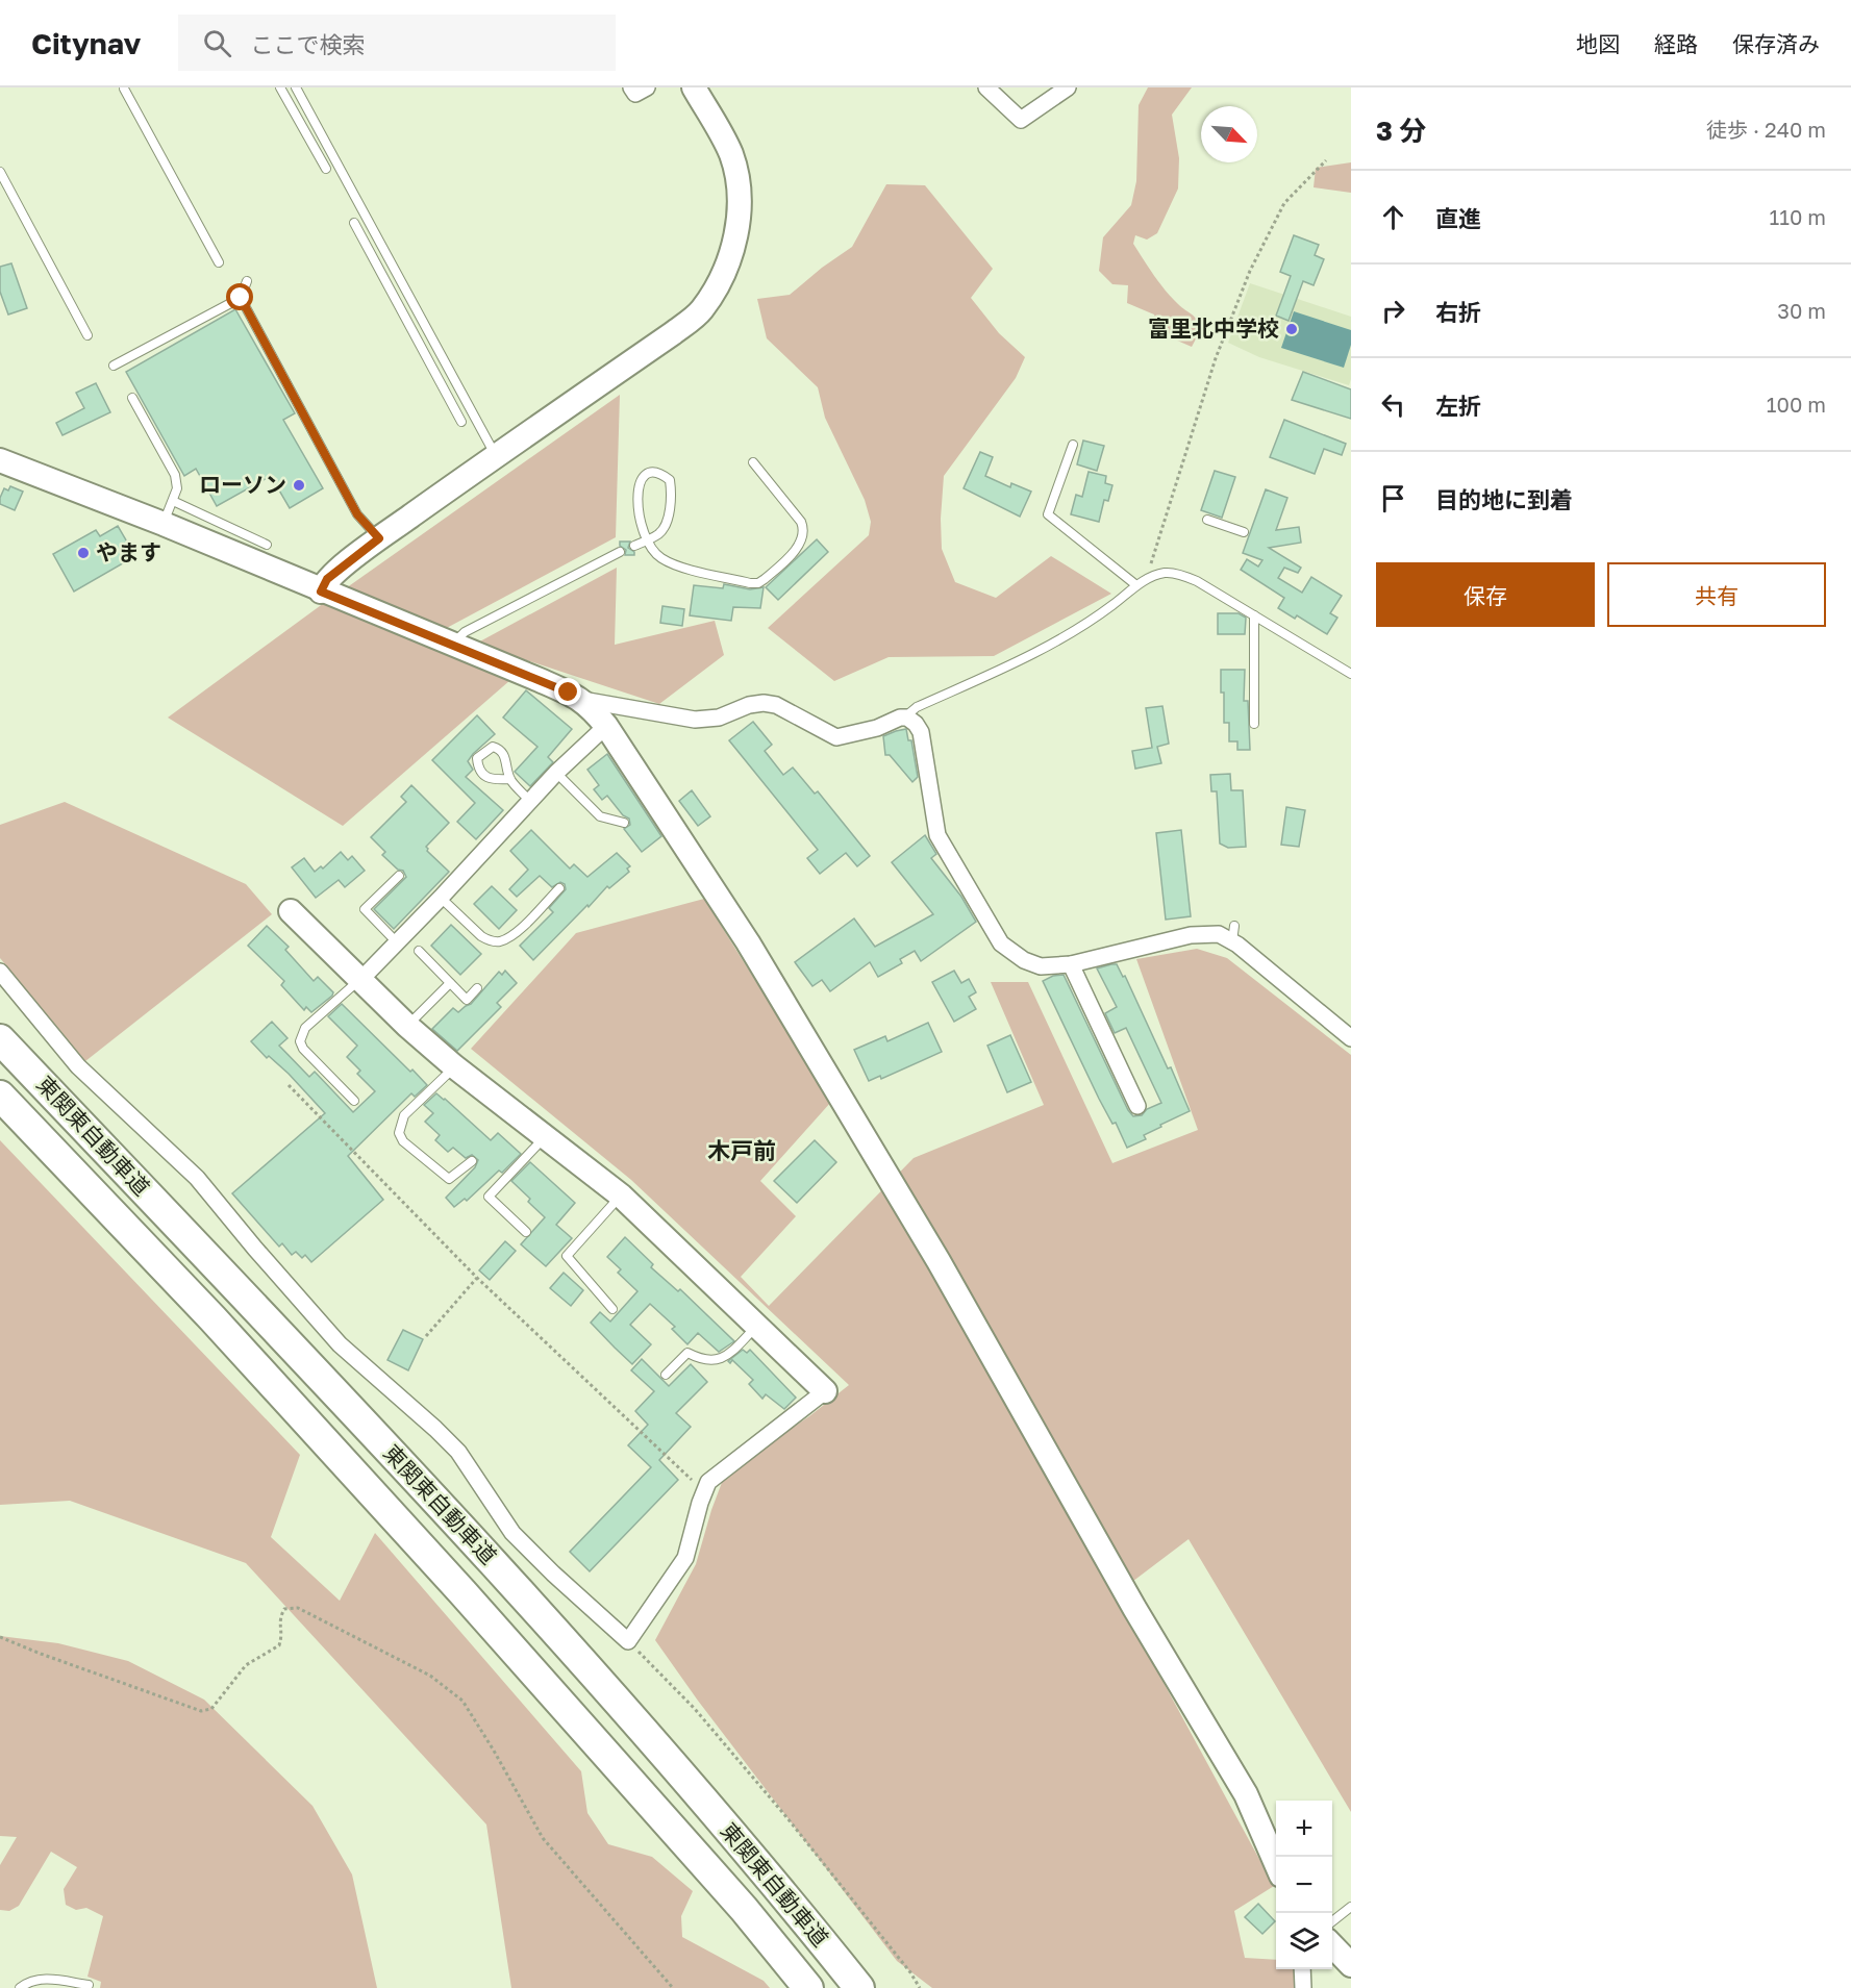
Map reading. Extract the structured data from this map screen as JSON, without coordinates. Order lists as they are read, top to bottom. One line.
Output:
{"streets":{"highway":["東関東自動車道"]},"districts":["木戸前"],"places":["富里北中学校","ローソン","やます"],"north":"bottom right","page":{"header":"Citynav","search":"ここで検索","nav":["地図","経路","保存済み"],"heading":["3 分","徒歩 · 240 m"],"list":[["直進","110 m"],["右折","30 m"],["左折","100 m"],"目的地に到着"],"buttons":["保存","共有"],"map_buttons":["+","−"]}}
